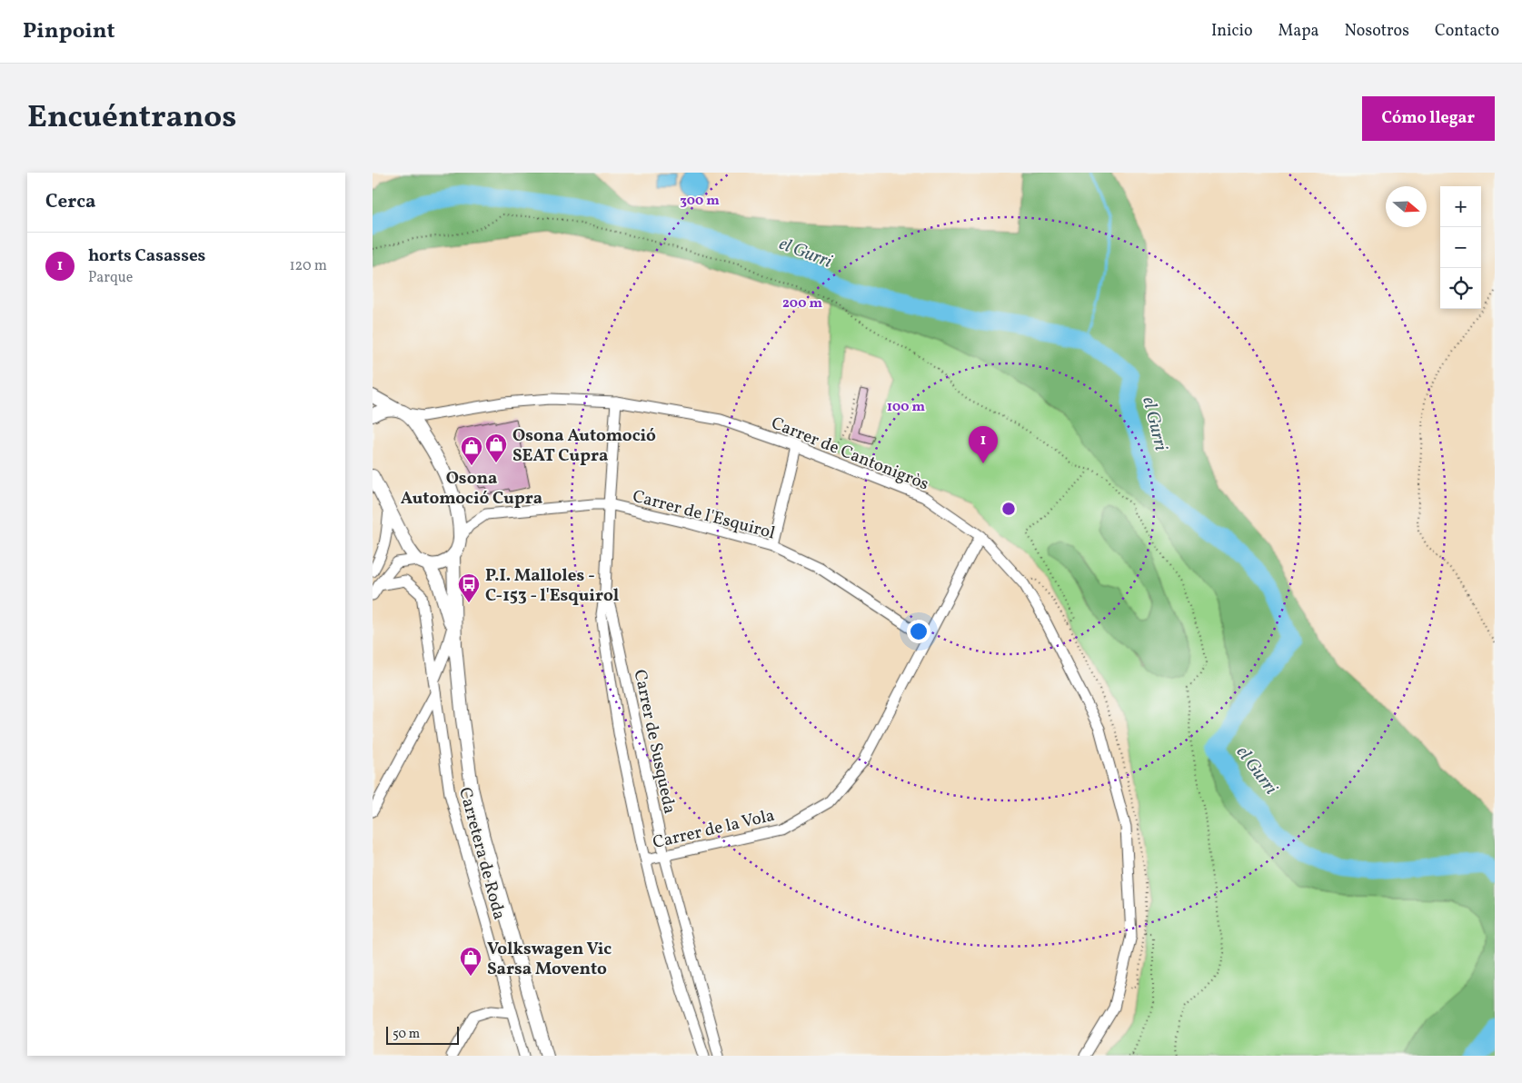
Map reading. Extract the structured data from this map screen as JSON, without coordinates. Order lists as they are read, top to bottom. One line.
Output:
{"streets":{"street":["Carrer de Cantonigròs","Carrer de l'Esquirol","Carrer de Susqueda","Carrer de la Vola","Carretera de Roda"]},"crossings":[["Carrer de Cantonigròs","Carrer de Susqueda"],["Carrer de Cantonigròs","Carrer de la Vola"],["Carrer de l'Esquirol","Carrer de Susqueda"],["Carrer de l'Esquirol","Carrer de la Vola"],["Carrer de Susqueda","Carrer de la Vola"]],"water":["el Gurri"],"places":{"shop":["Osona Automoció SEAT Cupra","Osona Automoció Cupra","Volkswagen Vic Sarsa Movento"],"bus stop":["P.I. Malloles - C-153 - l'Esquirol"]},"scale_bar":"50 m","north":"right","page":{"header":"Pinpoint","nav":["Inicio","Mapa","Nosotros","Contacto"],"title":"Encuéntranos","buttons":"Cómo llegar","heading":"Cerca","map_buttons":["+","−"],"list":[{"mark":"1","name":"horts Casasses","note":"Parque","value":"120 m"}],"pins":"1","scale":"50 m"},"rings":["300 m","200 m","100 m"]}
